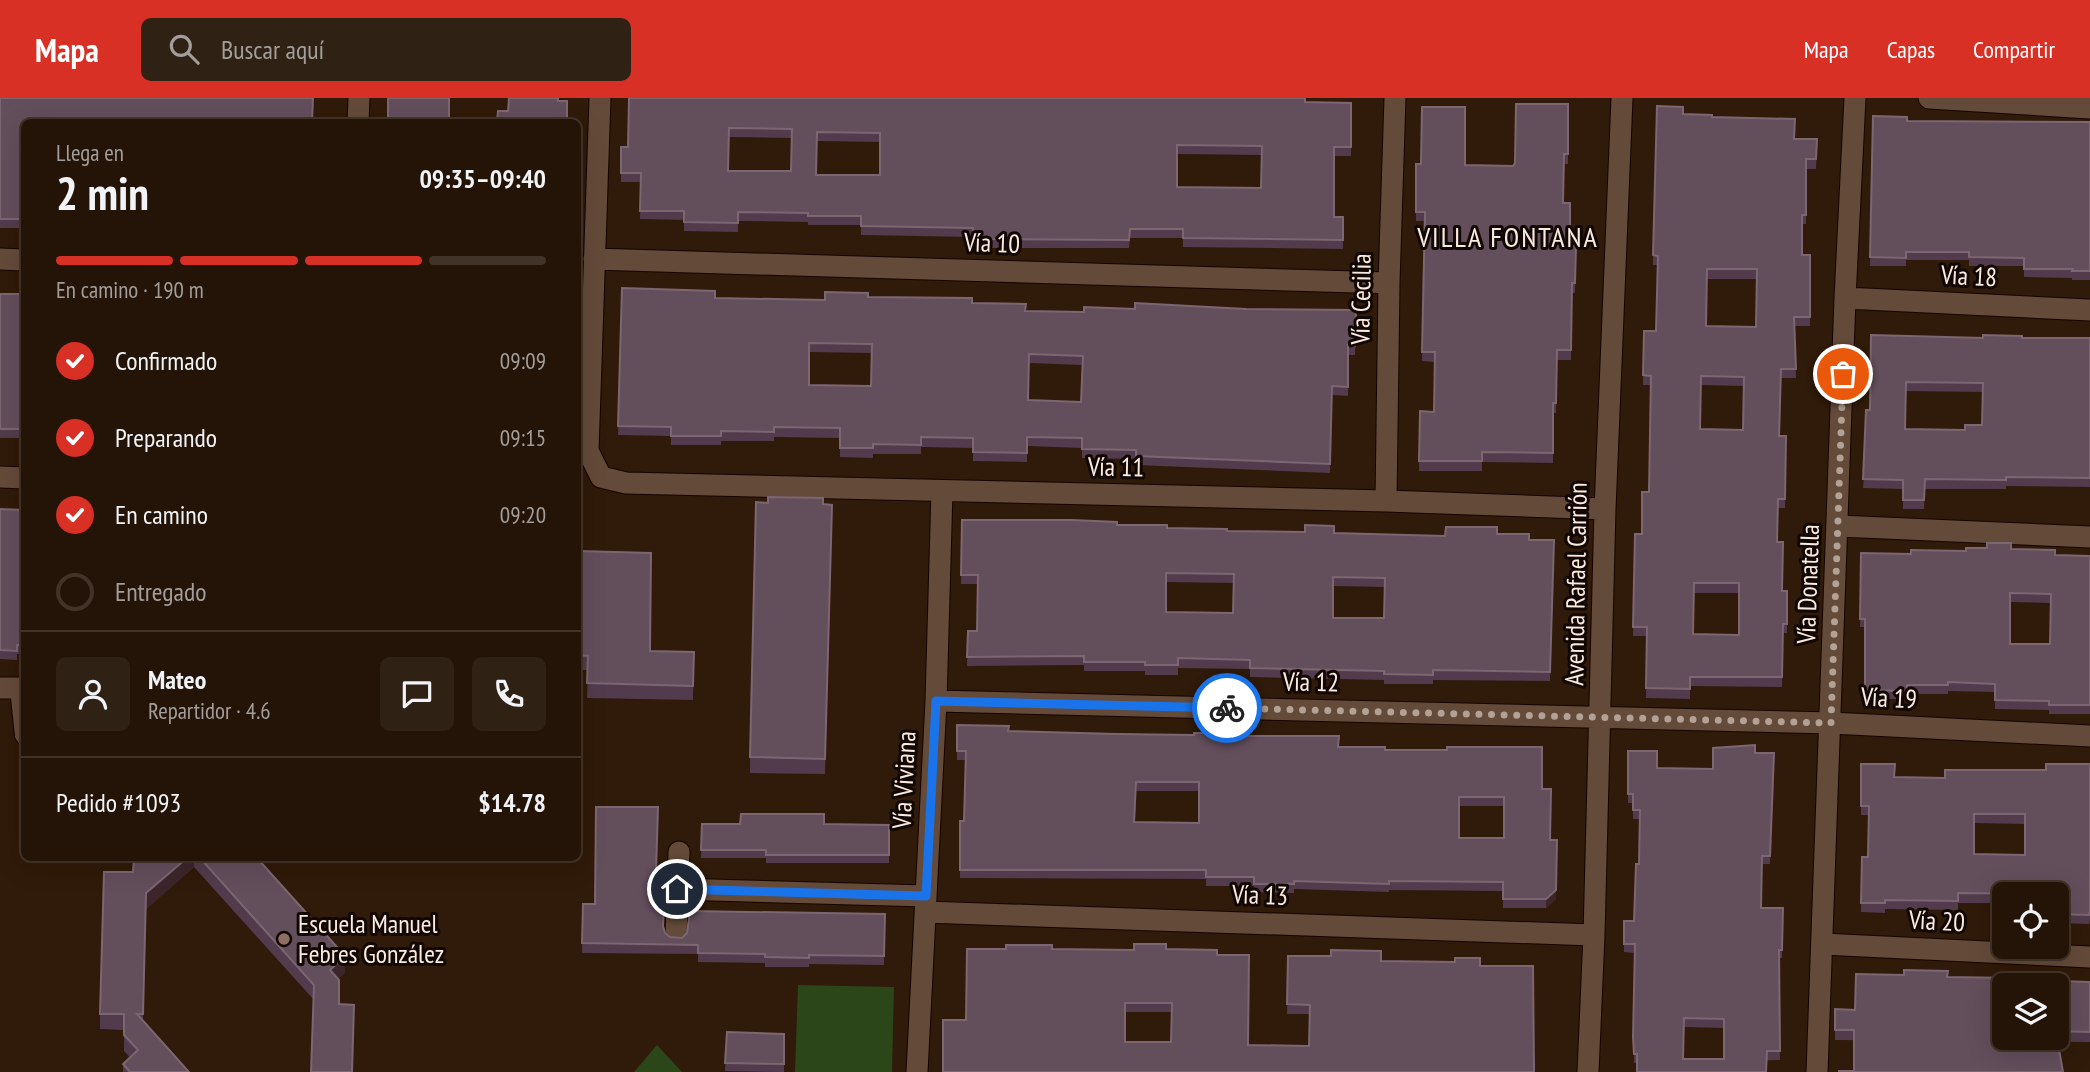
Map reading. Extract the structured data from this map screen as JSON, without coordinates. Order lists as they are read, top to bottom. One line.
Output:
{"streets":{"street":["Vía 10","Vía 18","Vía Cecilia","Vía 11","Avenida Rafael Carrión","Vía Donatella","Vía 12","Vía 19","Vía Viviana","Vía 13","Vía 20"]},"crossings":[["Vía 10","Vía Cecilia"],["Vía 10","Vía 11"],["Vía 18","Vía Donatella"],["Vía Cecilia","Vía 11"],["Vía 11","Avenida Rafael Carrión"],["Vía 11","Vía Viviana"],["Avenida Rafael Carrión","Vía 12"],["Avenida Rafael Carrión","Vía 19"],["Avenida Rafael Carrión","Vía 13"],["Vía Donatella","Vía 19"],["Vía Donatella","Vía 20"],["Vía 12","Vía 19"],["Vía 12","Vía Viviana"],["Vía Viviana","Vía 13"]],"districts":["VILLA FONTANA"],"places":["Escuela Manuel Febres González"],"page":{"header":"Mapa","search":"Buscar aquí","nav":["Mapa","Capas","Compartir"],"heading":["2 min","Llega en","09:35–09:40"],"panel":["Mateo","Repartidor · 4.6","Pedido #1093","$14.78"],"bar":"En camino · 190 m","list":[["Confirmado","09:09"],["Preparando","09:15"],["En camino","09:20"],"Entregado"]}}
